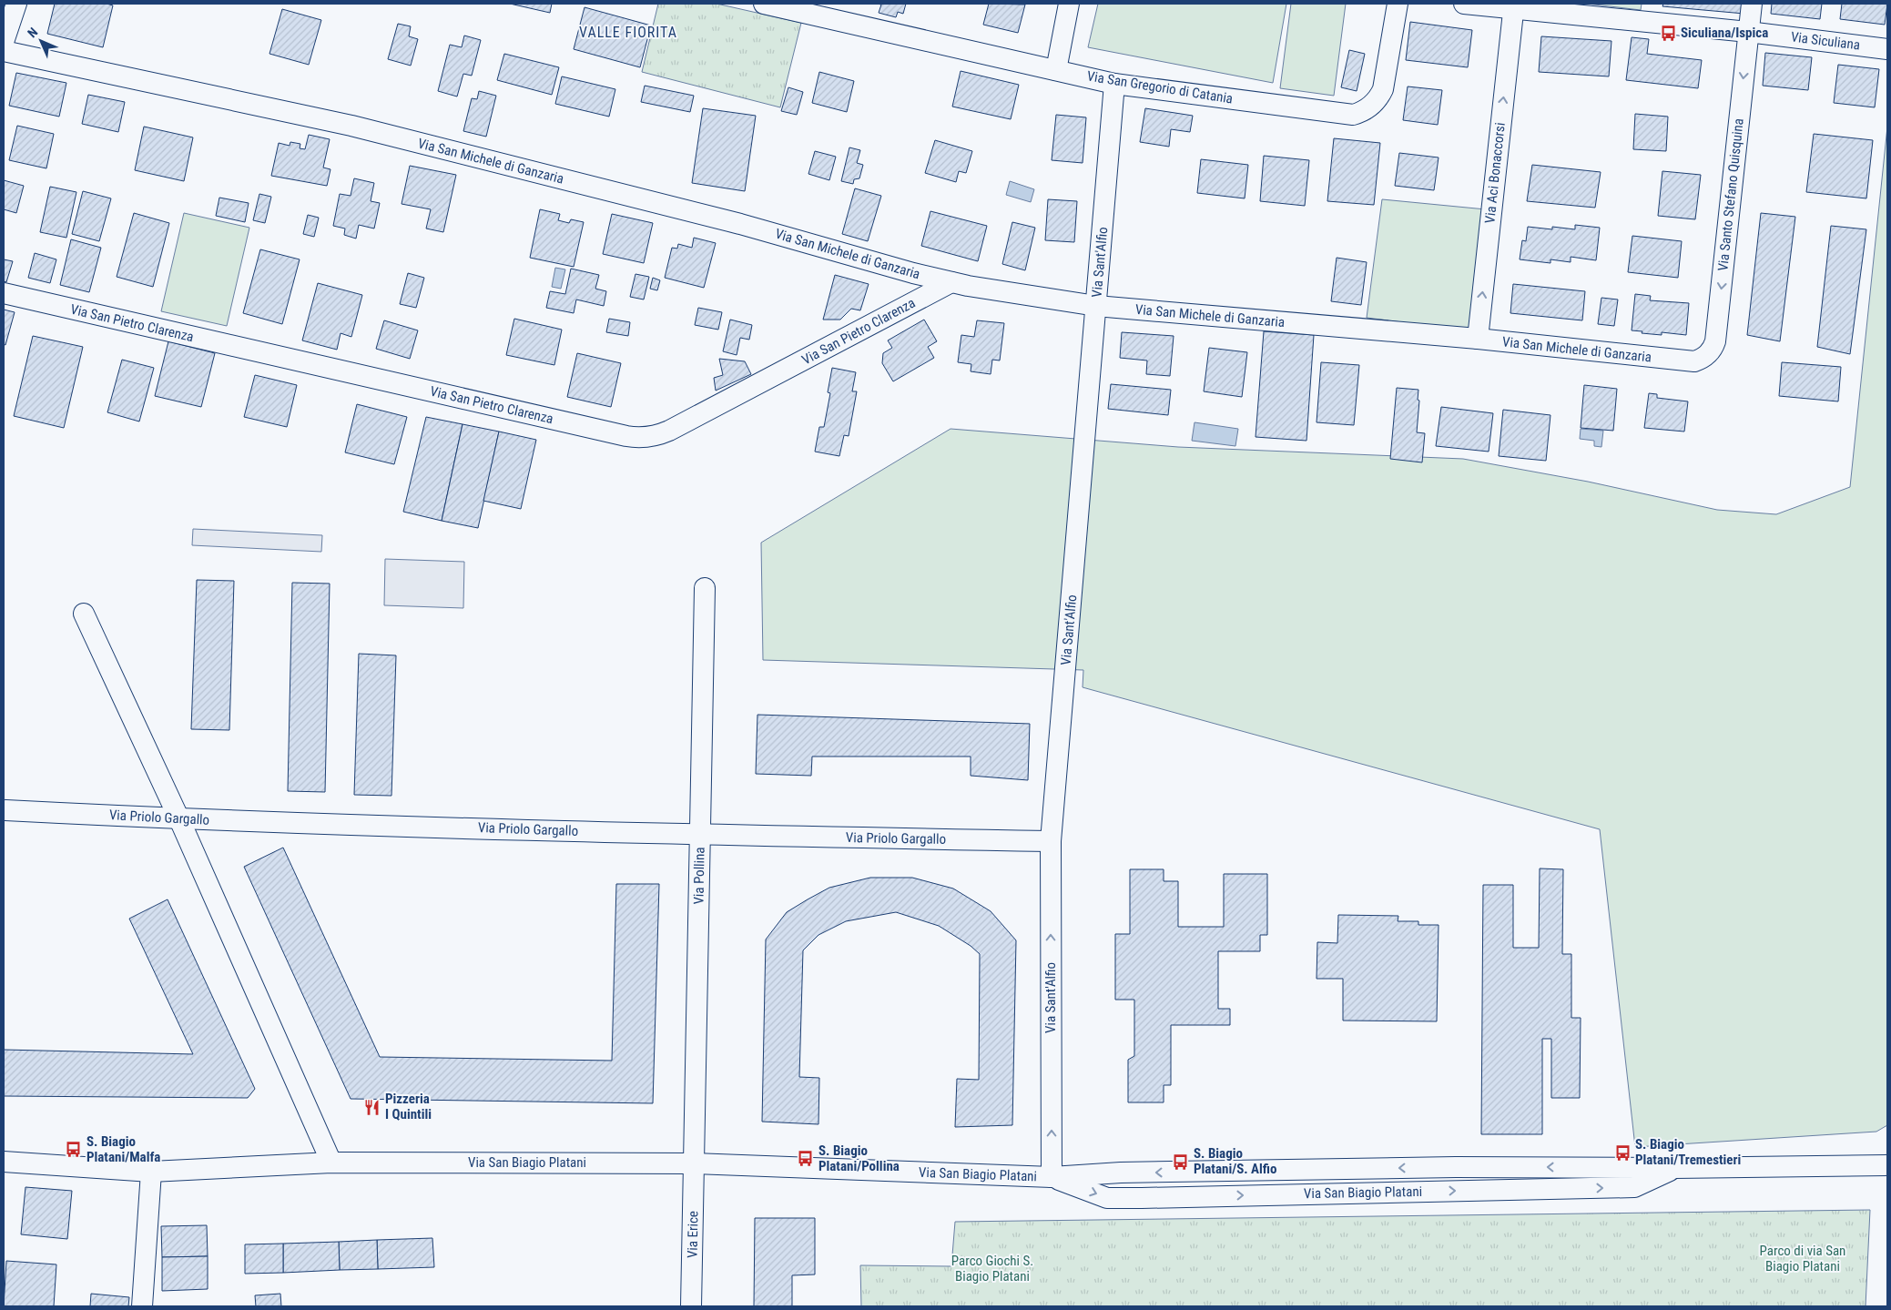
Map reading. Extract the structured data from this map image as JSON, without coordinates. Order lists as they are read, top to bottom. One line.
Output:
{"streets":{"street":["Via Siculiana","Via San Gregorio di Catania","Via San Michele di Ganzaria","Via Aci Bonaccorsi","Via Santo Stefano Quisquina","Via Sant'Alfio","Via San Pietro Clarenza","Via Priolo Gargallo","Via Pollina","Via San Biagio Platani","Via Erice"]},"crossings":[["Via Siculiana","Via Aci Bonaccorsi"],["Via Siculiana","Via Santo Stefano Quisquina"],["Via San Gregorio di Catania","Via Sant'Alfio"],["Via San Michele di Ganzaria","Via Aci Bonaccorsi"],["Via San Michele di Ganzaria","Via Santo Stefano Quisquina"],["Via San Michele di Ganzaria","Via Sant'Alfio"],["Via San Michele di Ganzaria","Via San Pietro Clarenza"],["Via Sant'Alfio","Via Priolo Gargallo"],["Via Sant'Alfio","Via San Biagio Platani"],["Via Priolo Gargallo","Via Pollina"],["Via Pollina","Via San Biagio Platani"],["Via Pollina","Via Erice"],["Via San Biagio Platani","Via Erice"]],"one_way":["Via Aci Bonaccorsi","Via Santo Stefano Quisquina"],"districts":["VALLE FIORITA"],"parks":["Parco di via San Biagio Platani","Parco Giochi S. Biagio Platani"],"places":{"bus stop":["Siculiana/Ispica","S. Biagio Platani/Malfa","S. Biagio Platani/Tremestieri","S. Biagio Platani/Pollina","S. Biagio Platani/S. Alfio"],"restaurant":["Pizzeria I Quintili"]},"north":"top left"}
